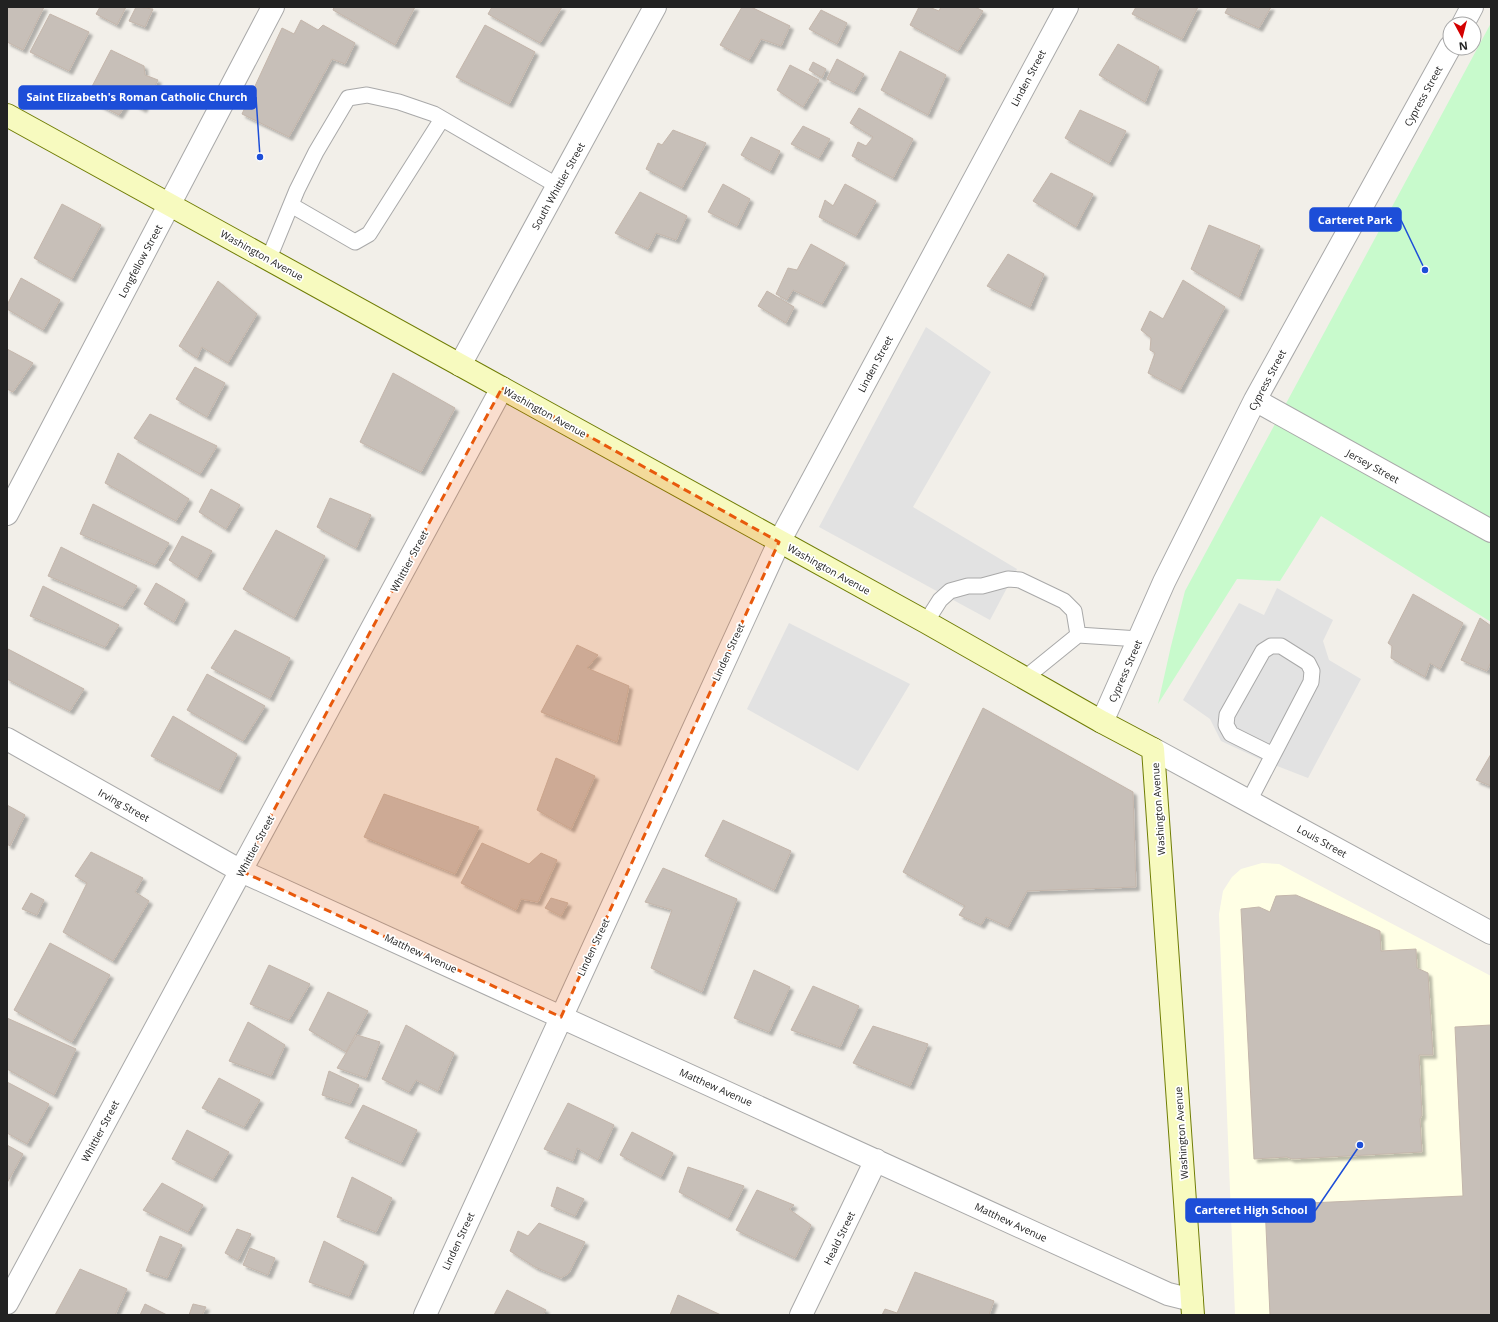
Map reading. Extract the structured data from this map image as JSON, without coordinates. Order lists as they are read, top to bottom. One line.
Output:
{"streets":{"street":["Linden Street","Cypress Street","South Whittier Street","Washington Avenue","Longfellow Street","Jersey Street","Whittier Street","Irving Street","Louis Street","Matthew Avenue","Heald Street"]},"crossings":[["Linden Street","Washington Avenue"],["Linden Street","Matthew Avenue"],["Cypress Street","Washington Avenue"],["Cypress Street","Jersey Street"],["South Whittier Street","Washington Avenue"],["Washington Avenue","Longfellow Street"],["Washington Avenue","Whittier Street"],["Washington Avenue","Louis Street"],["Washington Avenue","Matthew Avenue"],["Whittier Street","Irving Street"],["Whittier Street","Matthew Avenue"],["Irving Street","Matthew Avenue"],["Matthew Avenue","Heald Street"]],"places":["Saint Elizabeth's Roman Catholic Church","Carteret Park","Carteret High School"],"north":"bottom"}
